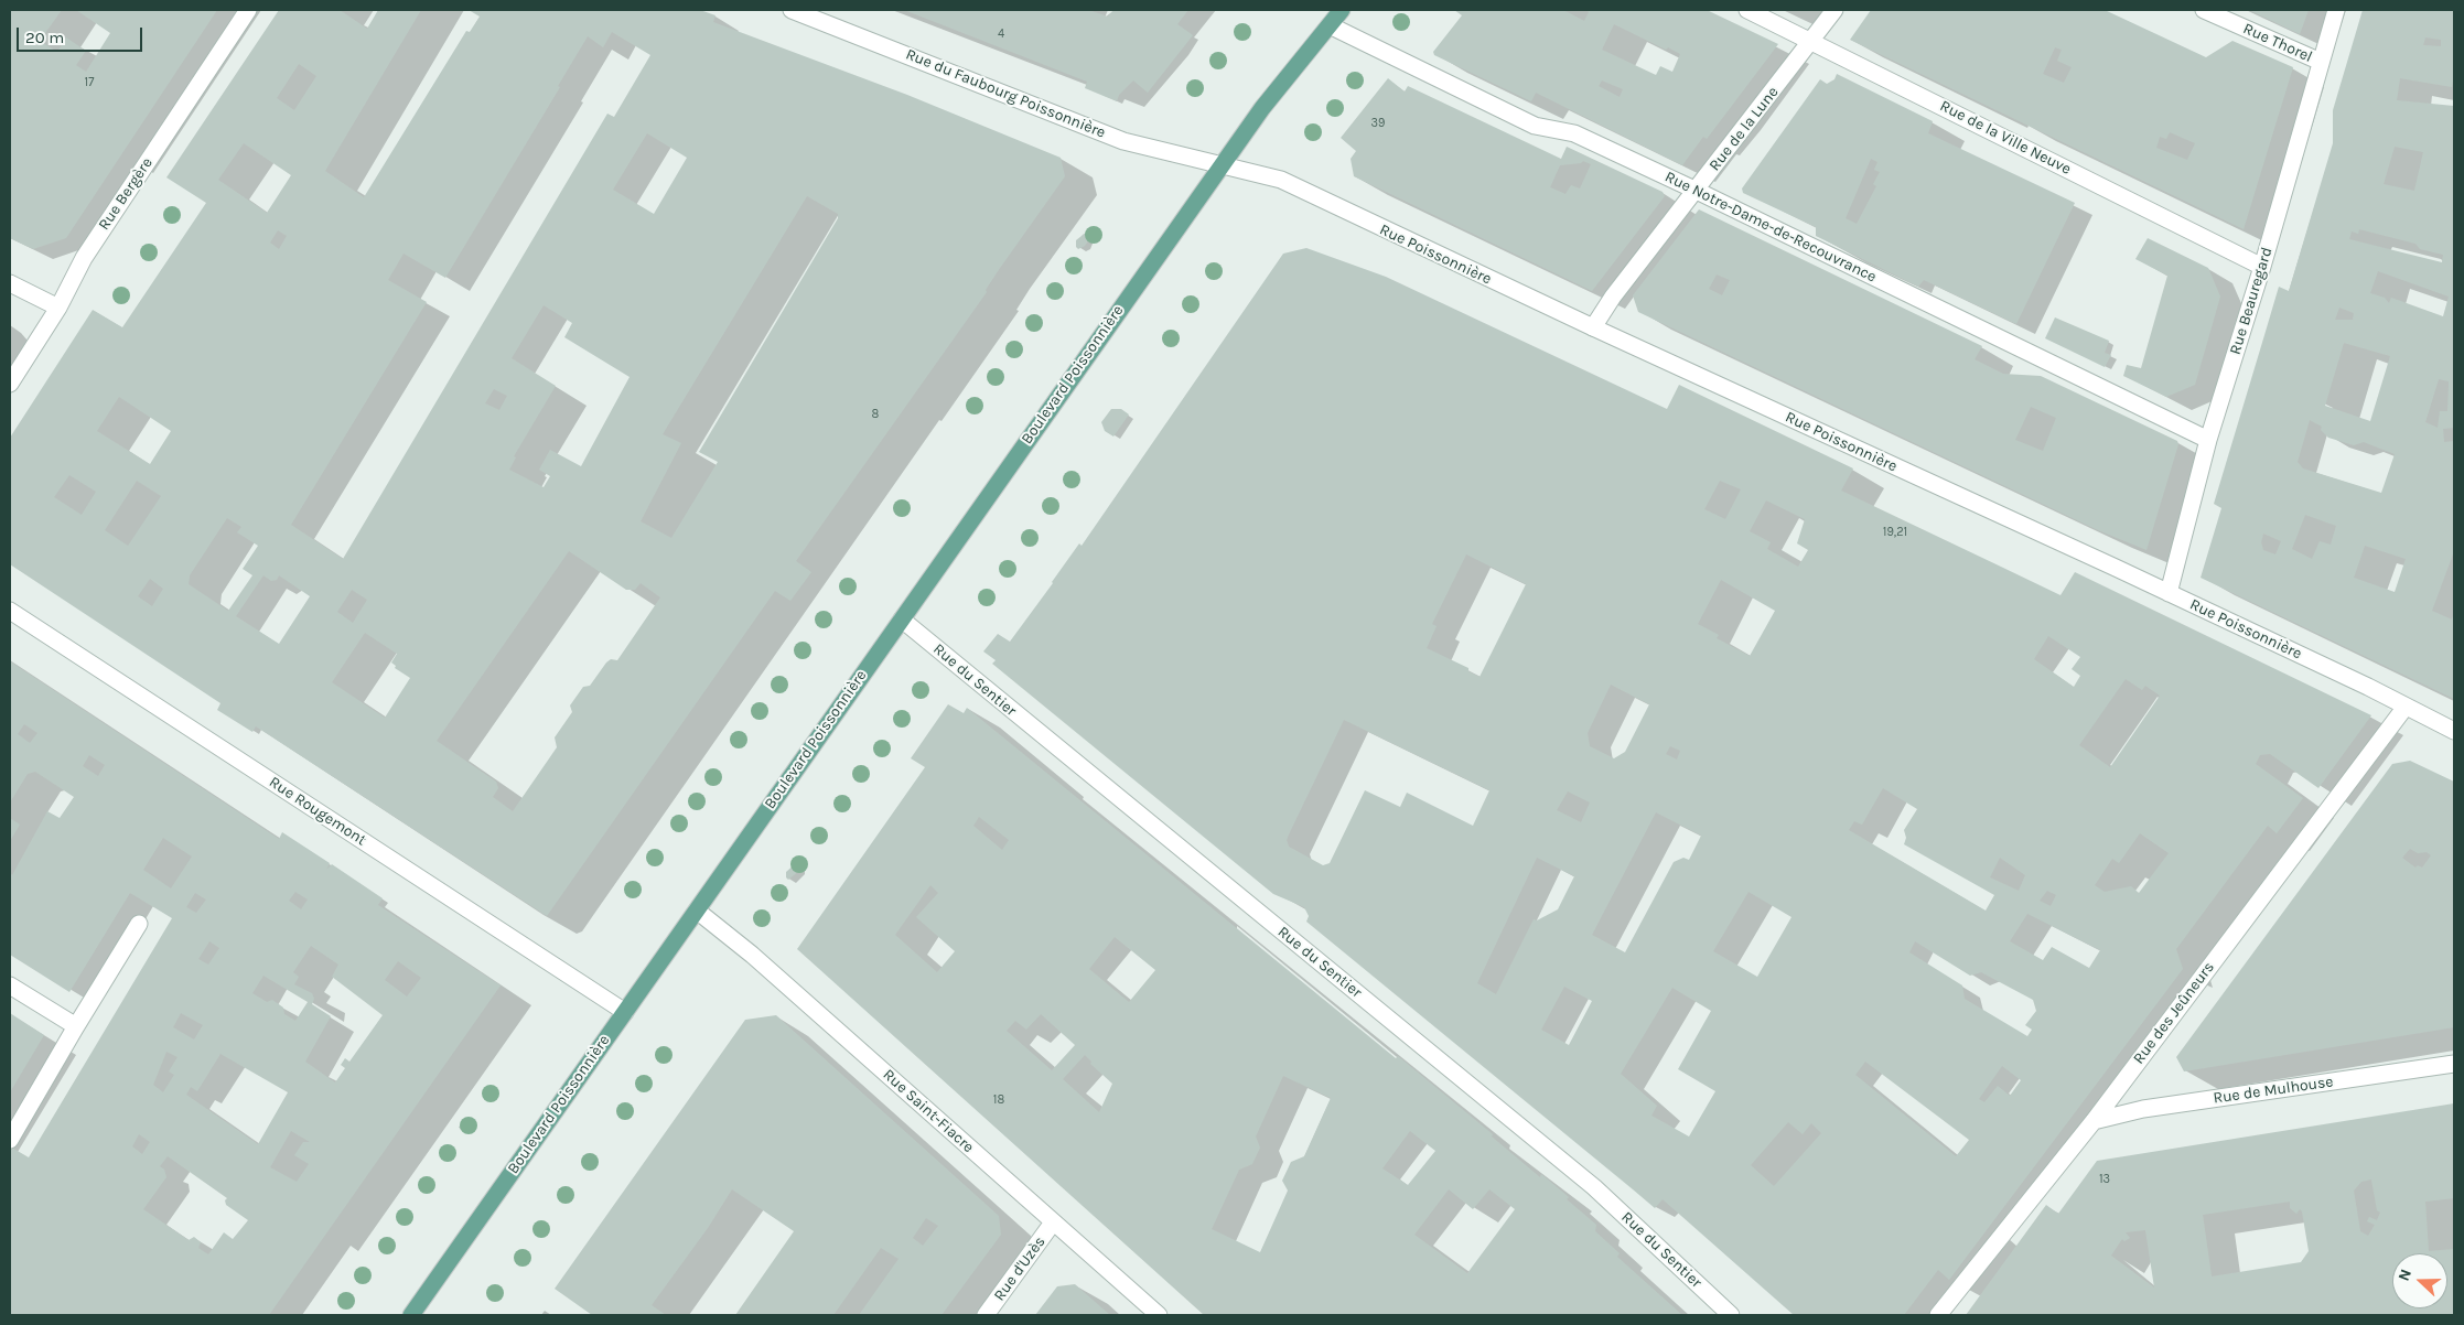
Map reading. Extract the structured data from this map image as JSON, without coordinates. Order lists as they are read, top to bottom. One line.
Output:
{"streets":{"main road":["Boulevard Poissonnière"],"street":["Rue Thorel","Rue du Faubourg Poissonnière","Rue de la Lune","Rue de la Ville Neuve","Rue Bergère","Rue Notre-Dame-de-Recouvrance","Rue Poissonnière","Rue Beauregard","Rue du Sentier","Rue Rougemont","Rue des Jeûneurs","Rue de Mulhouse","Rue Saint-Fiacre","Rue d'Uzès"]},"crossings":[["Rue Thorel","Rue Beauregard"],["Rue du Faubourg Poissonnière","Rue Poissonnière"],["Rue du Faubourg Poissonnière","Boulevard Poissonnière"],["Rue de la Lune","Rue de la Ville Neuve"],["Rue de la Lune","Rue Notre-Dame-de-Recouvrance"],["Rue de la Lune","Rue Poissonnière"],["Rue de la Ville Neuve","Rue Beauregard"],["Rue Notre-Dame-de-Recouvrance","Rue Beauregard"],["Rue Notre-Dame-de-Recouvrance","Boulevard Poissonnière"],["Rue Poissonnière","Rue Beauregard"],["Rue Poissonnière","Boulevard Poissonnière"],["Rue Poissonnière","Rue des Jeûneurs"],["Boulevard Poissonnière","Rue du Sentier"],["Boulevard Poissonnière","Rue Rougemont"],["Boulevard Poissonnière","Rue Saint-Fiacre"],["Rue des Jeûneurs","Rue de Mulhouse"],["Rue Saint-Fiacre","Rue d'Uzès"]],"house_numbers":["4","17","39","8","19,21","18","13"],"scale_bar":"20 m","north":"left"}
